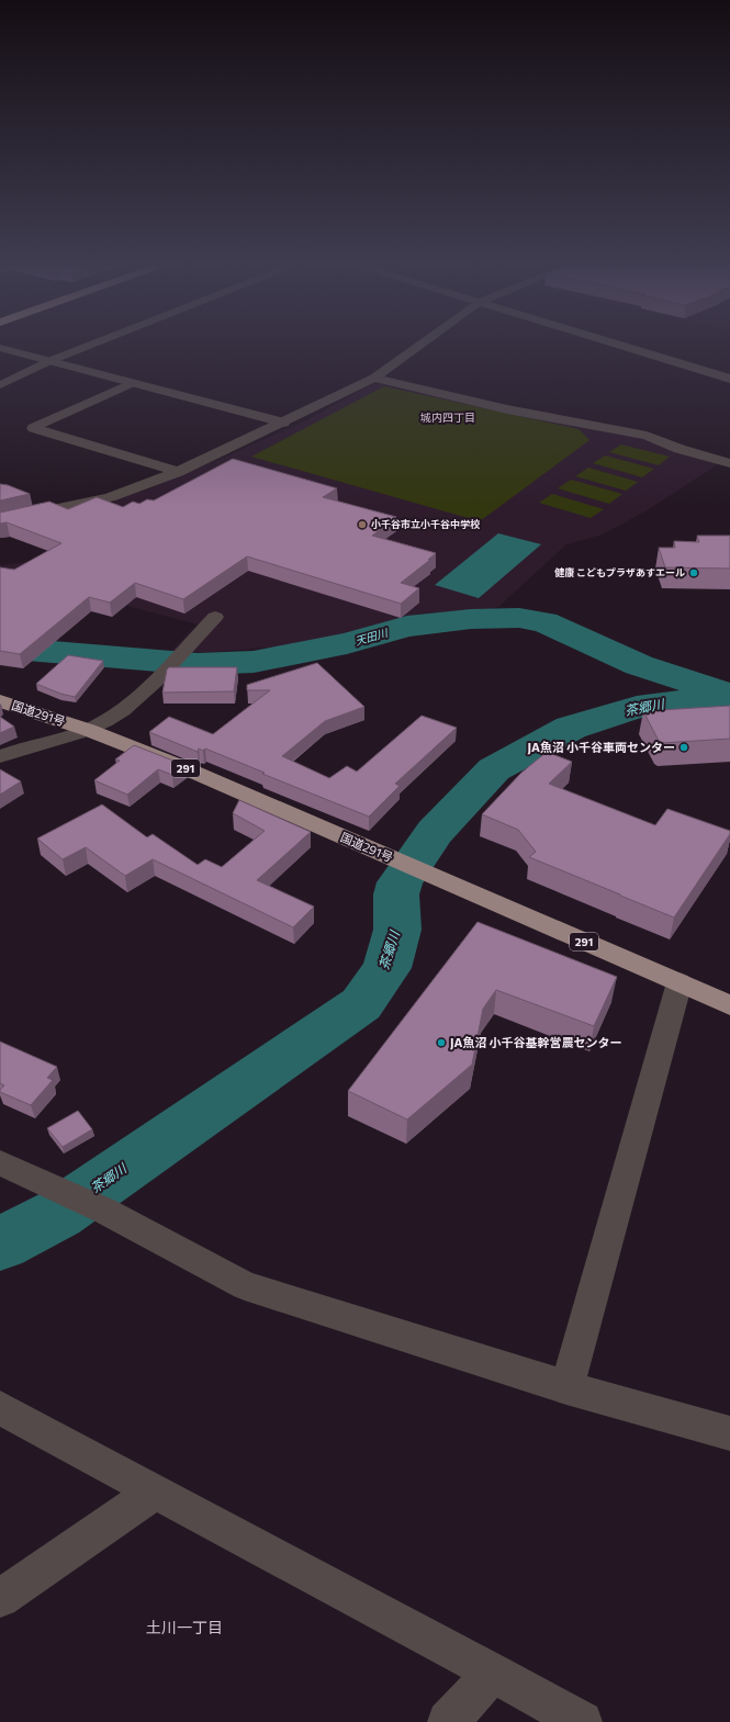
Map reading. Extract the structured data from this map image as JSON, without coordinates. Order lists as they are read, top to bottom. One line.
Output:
{"streets":{"highway":["国道291号","291"]},"districts":["城内四丁目","土川一丁目"],"water":["天田川","茶郷川"],"places":["小千谷市立小千谷中学校","健康 こどもプラザあすエール","JA魚沼 小千谷車両センター","JA魚沼 小千谷基幹営農センター"]}
